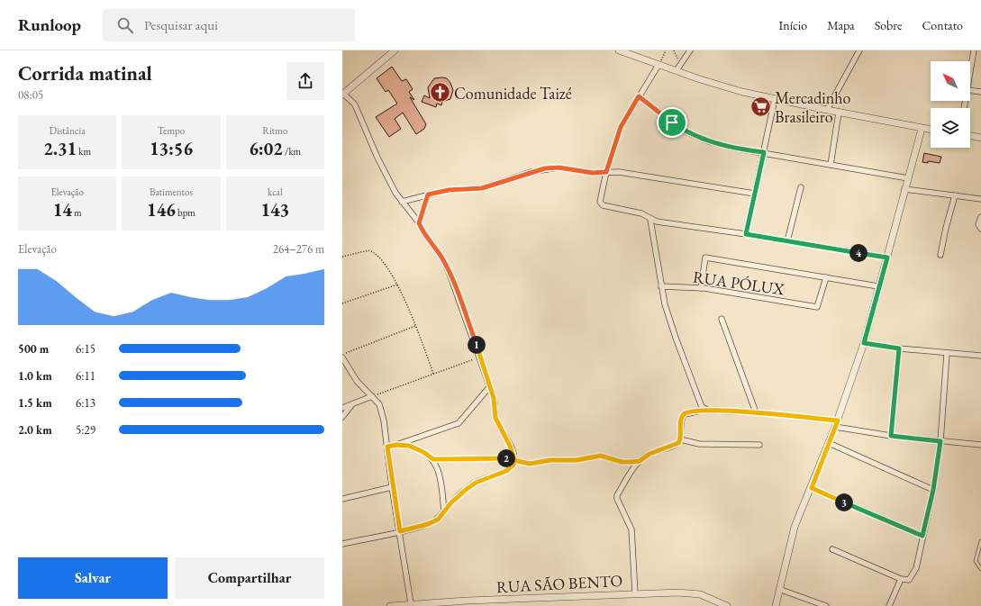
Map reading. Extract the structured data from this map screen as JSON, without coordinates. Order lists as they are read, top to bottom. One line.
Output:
{"streets":{"street":["RUA PÓLUX","RUA SÃO BENTO"]},"places":{"church":["Comunidade Taizé"],"supermarket":["Mercadinho Brasileiro"]},"north":"top left","page":{"header":"Runloop","search":"Pesquisar aqui","nav":["Início","Mapa","Sobre","Contato"],"heading":["Corrida matinal","08:05"],"stats":[["Distância","2.31 km"],["Tempo","13:56"],["Ritmo","6:02 /km"],["Elevação","14 m"],["Batimentos","146 bpm"],["kcal","143"]],"chart":["Elevação","264–276 m"],"pins":["4","1","2","3"],"list":[{"name":"500 m","note":"6:15"},{"name":"1.0 km","note":"6:11"},{"name":"1.5 km","note":"6:13"},{"name":"2.0 km","note":"5:29"}],"buttons":["Salvar","Compartilhar"]}}
